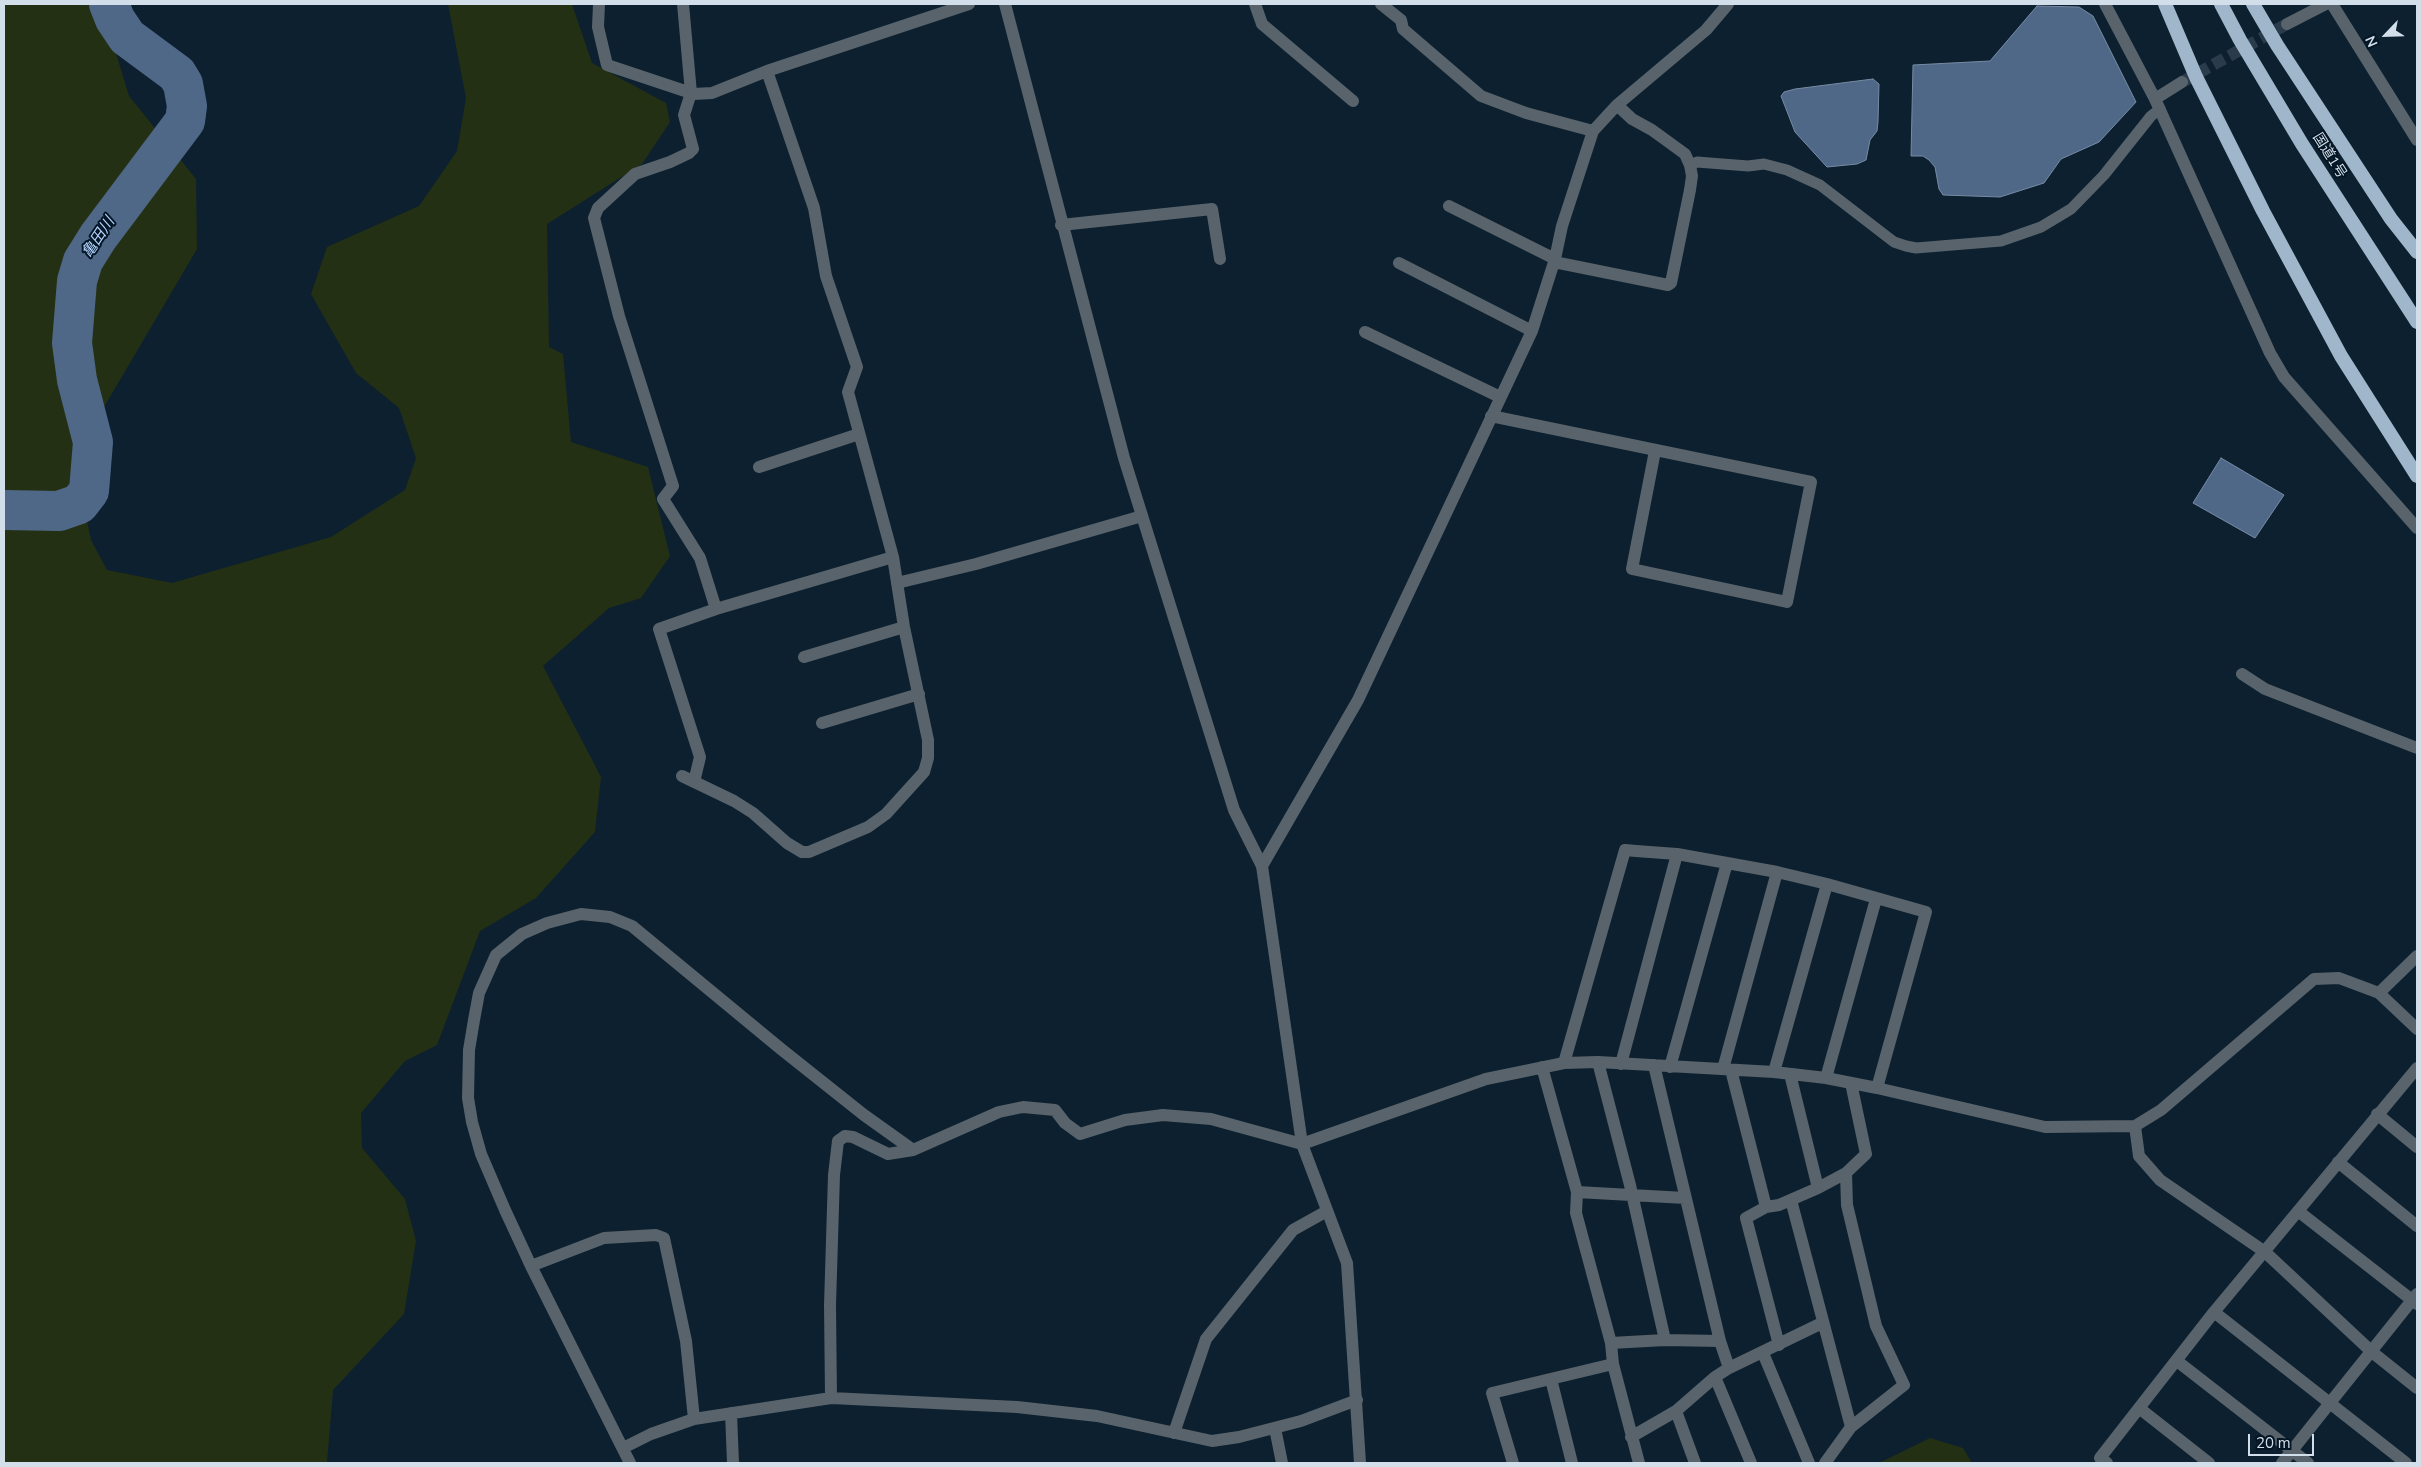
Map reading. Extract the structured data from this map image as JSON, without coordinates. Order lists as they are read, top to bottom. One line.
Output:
{"streets":{"highway":["国道1号"]},"water":["亀田川"],"scale_bar":"20 m","north":"bottom left"}
